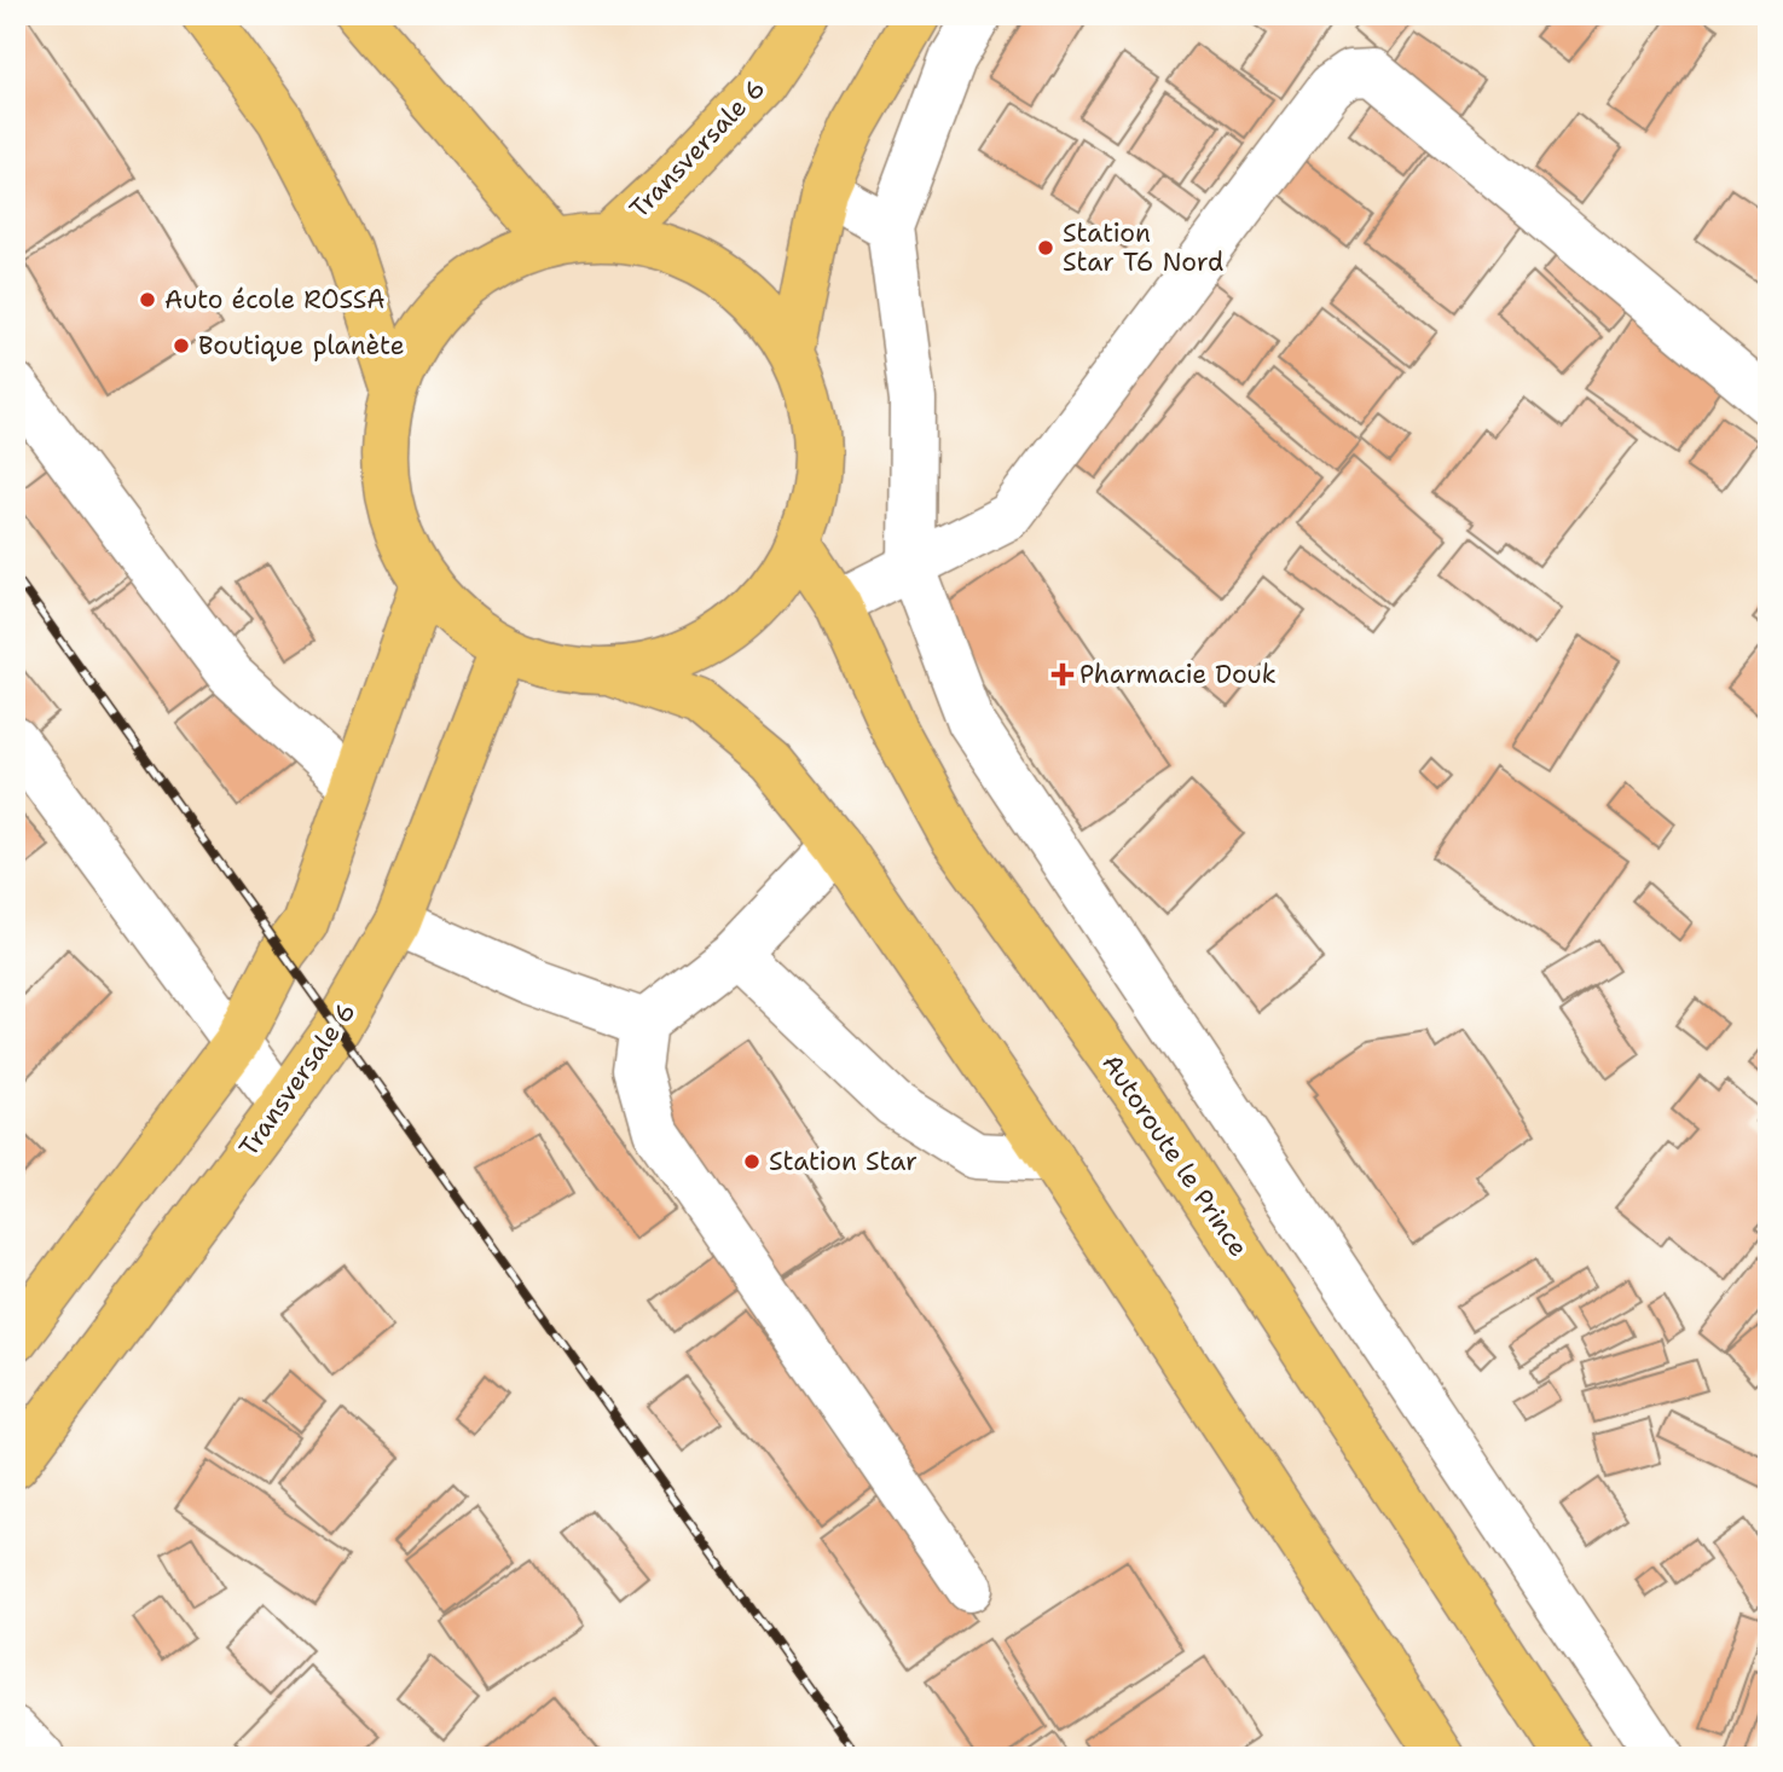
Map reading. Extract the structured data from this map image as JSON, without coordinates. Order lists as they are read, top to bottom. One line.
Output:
{"streets":{"main road":["Transversale 6","Autoroute le Prince"]},"places":{"other":["Station Star T6 Nord","Auto école ROSSA","Boutique planète","Station Star"],"health":["Pharmacie Douk"]}}
